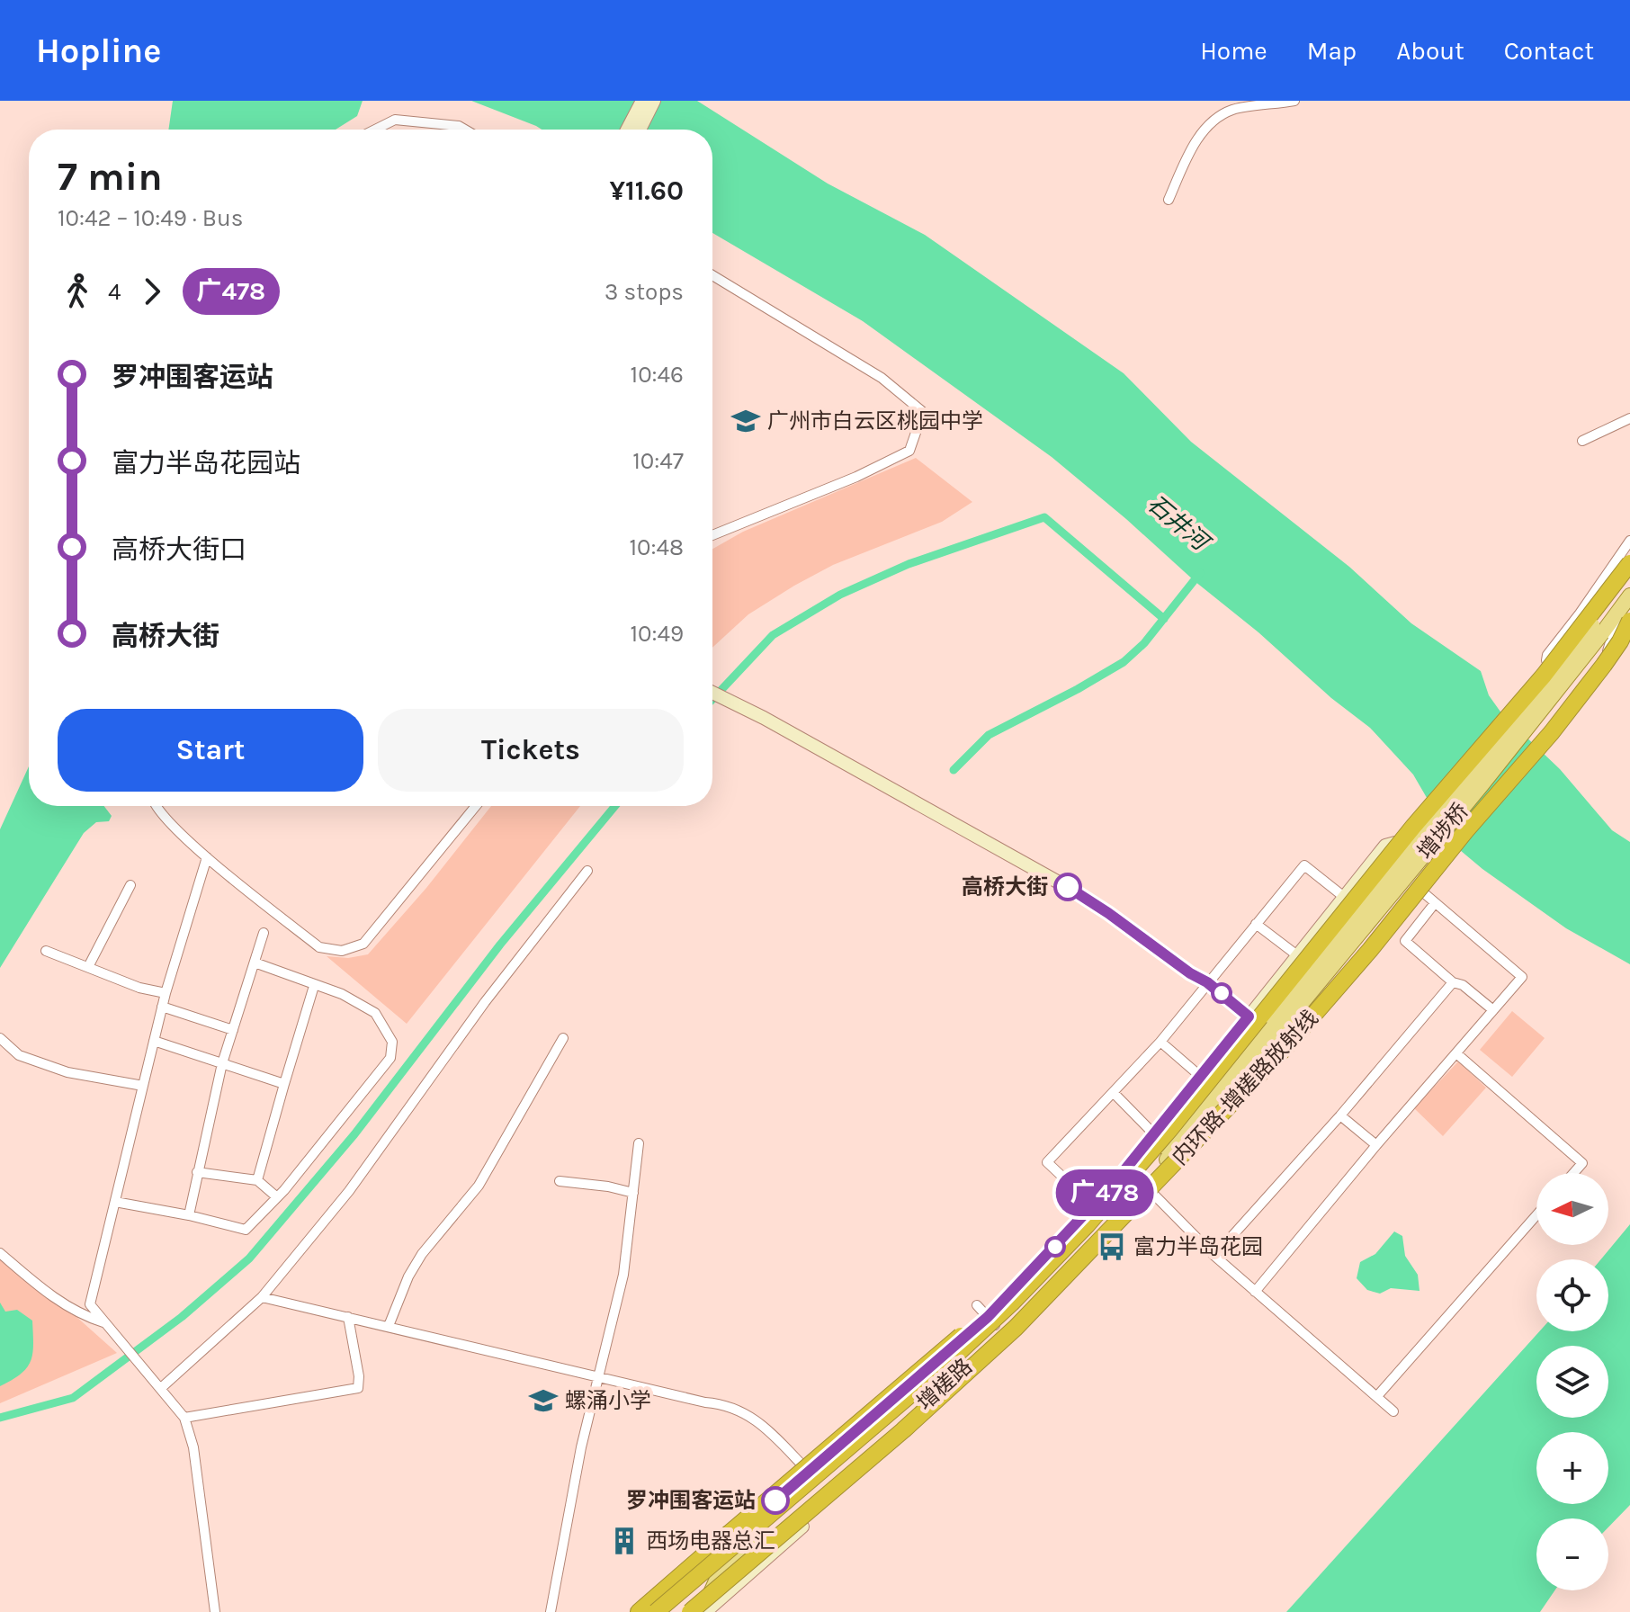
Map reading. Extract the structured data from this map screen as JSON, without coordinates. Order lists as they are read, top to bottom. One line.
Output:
{"streets":{"highway":["内环路-增槎路放射线","增槎路"],"main road":["增埗桥"]},"crossings":[["增埗桥","增槎路"],["内环路-增槎路放射线","增槎路"]],"water":["石井河"],"places":{"school or university":["广州市白云区桃园中学","螺涌小学"],"other":["高桥大街","罗冲围客运站"],"bus stop":["富力半岛花园"],"building":["西场电器总汇"]},"lines":["bus line 广478"],"north":"left","page":{"header":"Hopline","nav":["Home","Map","About","Contact"],"on_map":"广478","heading":["7 min","10:42 – 10:49 · Bus","¥11.60"],"legs":["4","广478","3 stops"],"list":[{"name":"罗冲围客运站","value":"10:46"},{"name":"富力半岛花园站","value":"10:47"},{"name":"高桥大街口","value":"10:48"},{"name":"高桥大街","value":"10:49"}],"buttons":["Start","Tickets"],"map_buttons":["+","−"]}}
